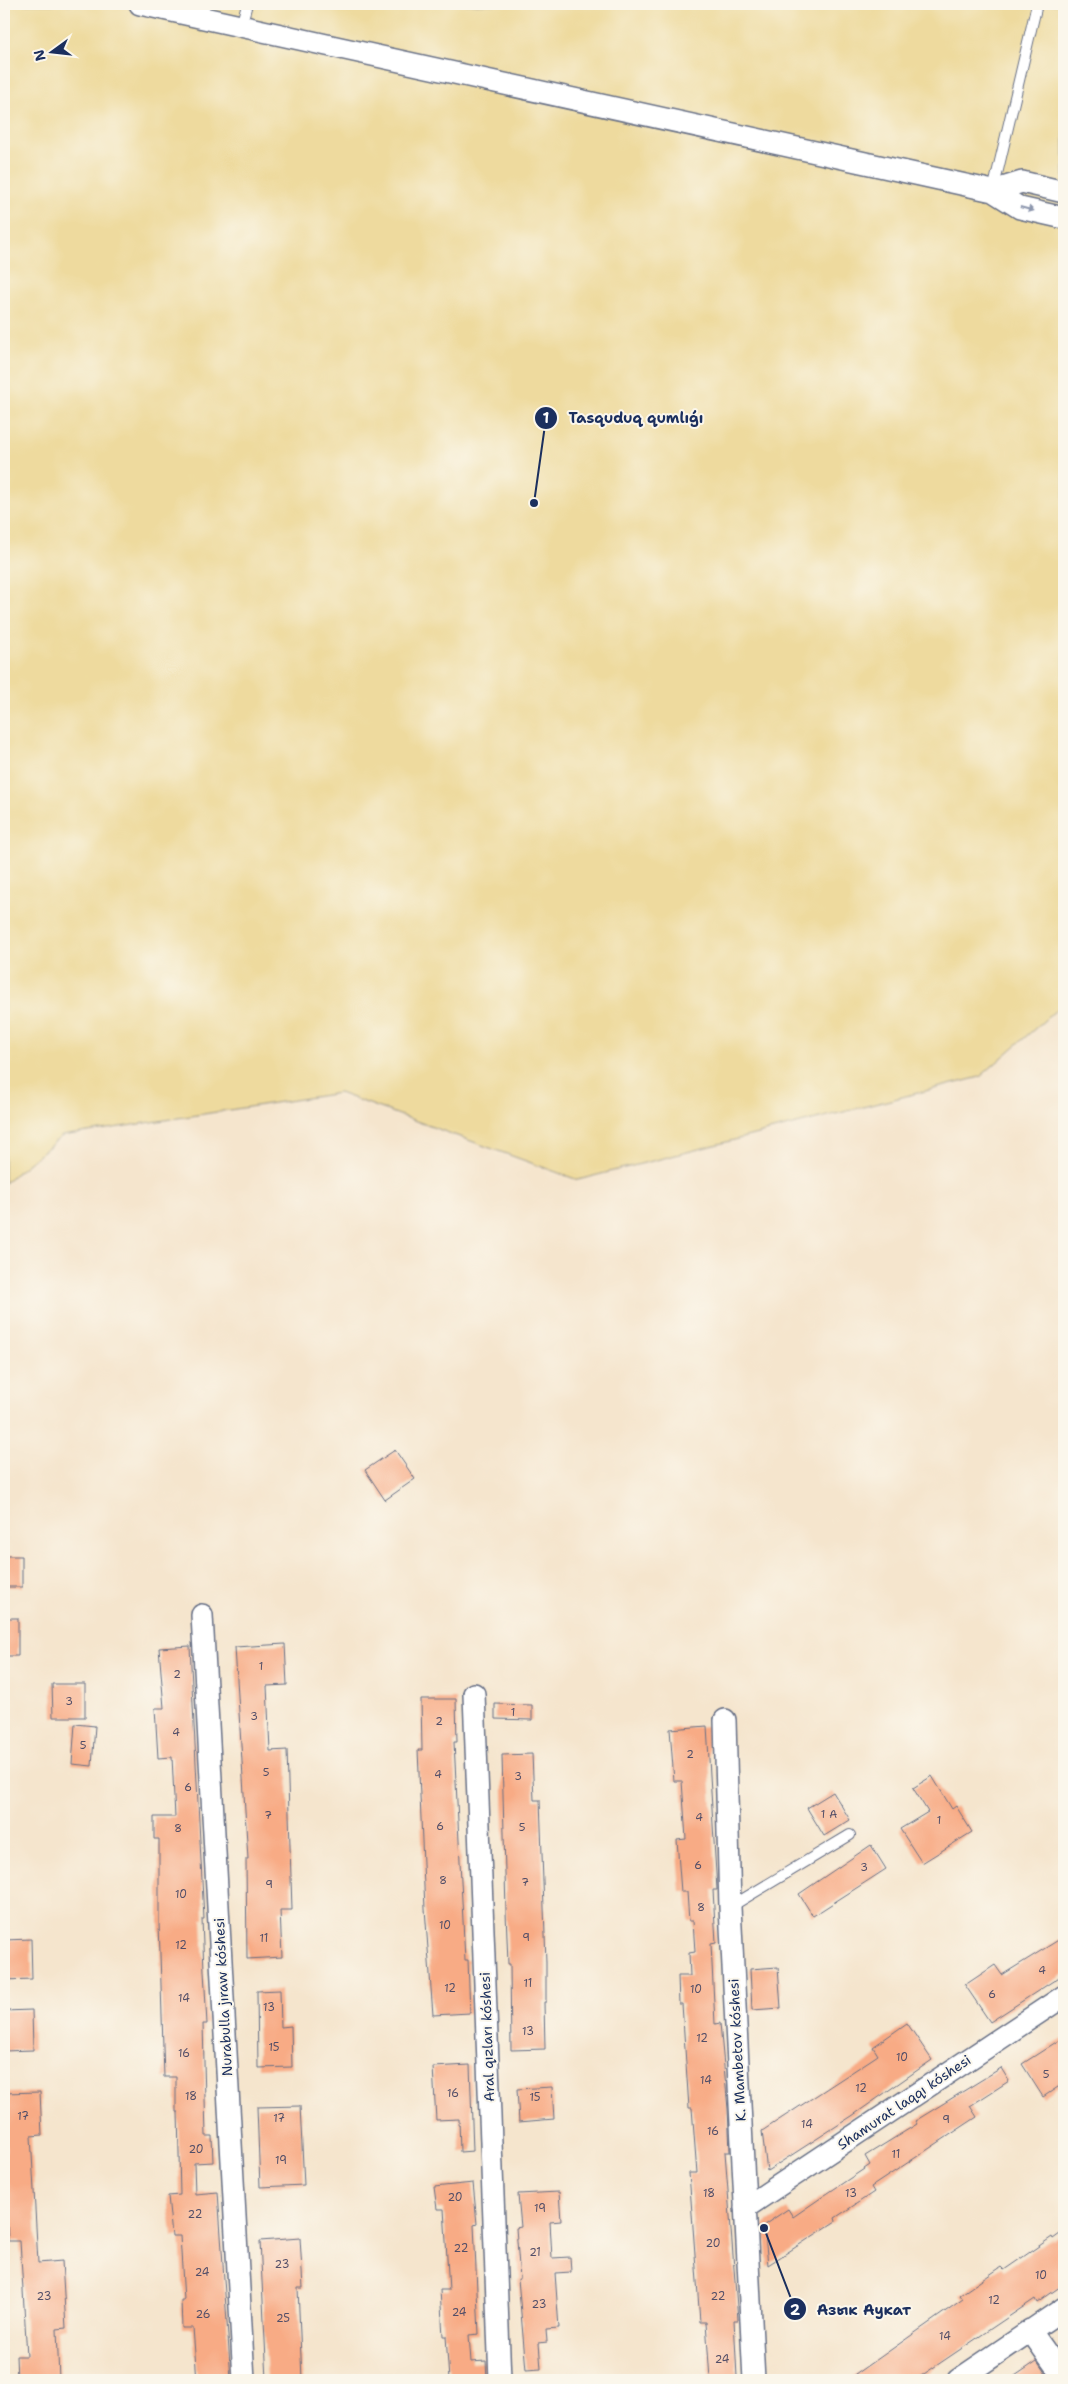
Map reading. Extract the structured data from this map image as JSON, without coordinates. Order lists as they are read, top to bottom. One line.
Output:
{"streets":{"street":["Nurabulla jıraw kóshesi","Aral qızları kóshesi","K. Mambetov kóshesi","Shamurat laqqı kóshesi"]},"crossings":[["K. Mambetov kóshesi","Shamurat laqqı kóshesi"]],"places":["Tasquduq qumlıǵı","Азык Аукат"],"house_numbers":["1","2","3","1","3","2","4","5","2","5","4","3","6","1 А","7","4","1","6","5","8","6","3","8","7","9","10","8","10","9","11","12","4","11","12","10","6","14","13","13","12","15","16","10","5","14","12","16","18","15","17","17","9","14","16","20","11","19","18","13","20","19","22","20","22","21","23","24","10","23","22","12","23","24","26","25","14","24"],"north":"left"}
